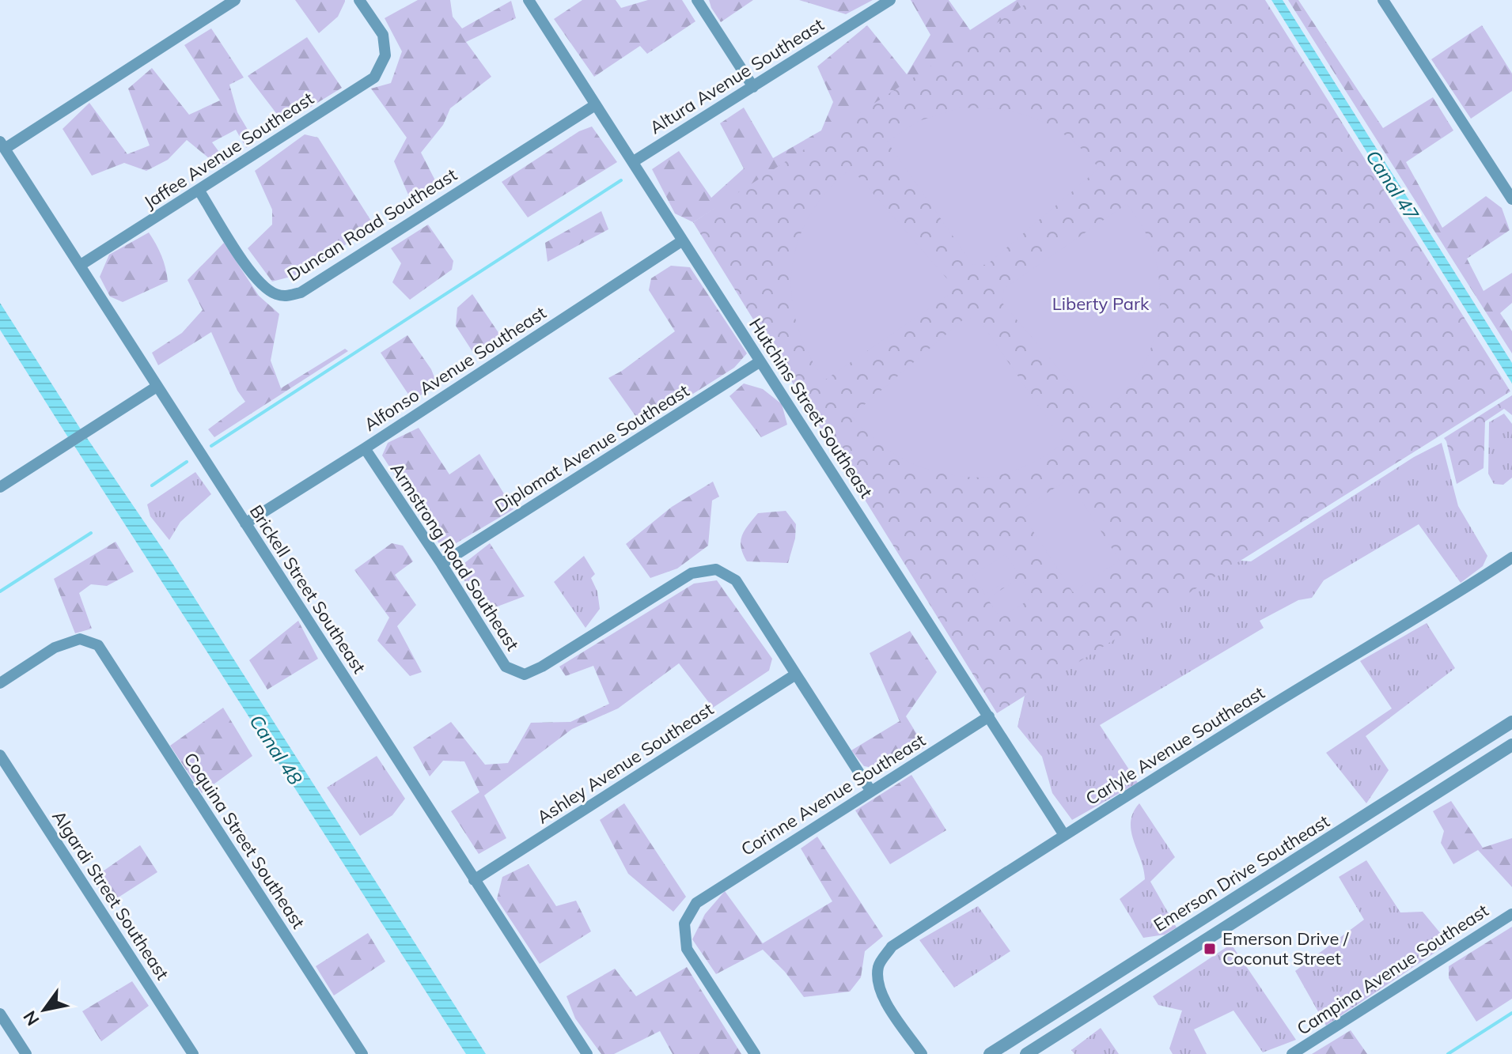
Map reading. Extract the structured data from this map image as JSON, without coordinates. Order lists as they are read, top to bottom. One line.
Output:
{"streets":{"street":["Altura Avenue Southeast","Jaffee Avenue Southeast","Duncan Road Southeast","Alfonso Avenue Southeast","Hutchins Street Southeast","Diplomat Avenue Southeast","Armstrong Road Southeast","Brickell Street Southeast","Carlyle Avenue Southeast","Ashley Avenue Southeast","Corinne Avenue Southeast","Coquina Street Southeast","Emerson Drive Southeast","Algardi Street Southeast","Campina Avenue Southeast"]},"crossings":[["Altura Avenue Southeast","Hutchins Street Southeast"],["Jaffee Avenue Southeast","Duncan Road Southeast"],["Jaffee Avenue Southeast","Brickell Street Southeast"],["Duncan Road Southeast","Hutchins Street Southeast"],["Alfonso Avenue Southeast","Hutchins Street Southeast"],["Alfonso Avenue Southeast","Armstrong Road Southeast"],["Alfonso Avenue Southeast","Brickell Street Southeast"],["Hutchins Street Southeast","Diplomat Avenue Southeast"],["Hutchins Street Southeast","Carlyle Avenue Southeast"],["Hutchins Street Southeast","Corinne Avenue Southeast"],["Diplomat Avenue Southeast","Armstrong Road Southeast"],["Armstrong Road Southeast","Ashley Avenue Southeast"],["Armstrong Road Southeast","Corinne Avenue Southeast"],["Brickell Street Southeast","Ashley Avenue Southeast"]],"water":["Canal 47","Canal 48"],"parks":["Liberty Park"],"places":{"transit":["Emerson Drive / Coconut Street"]},"north":"bottom left"}
